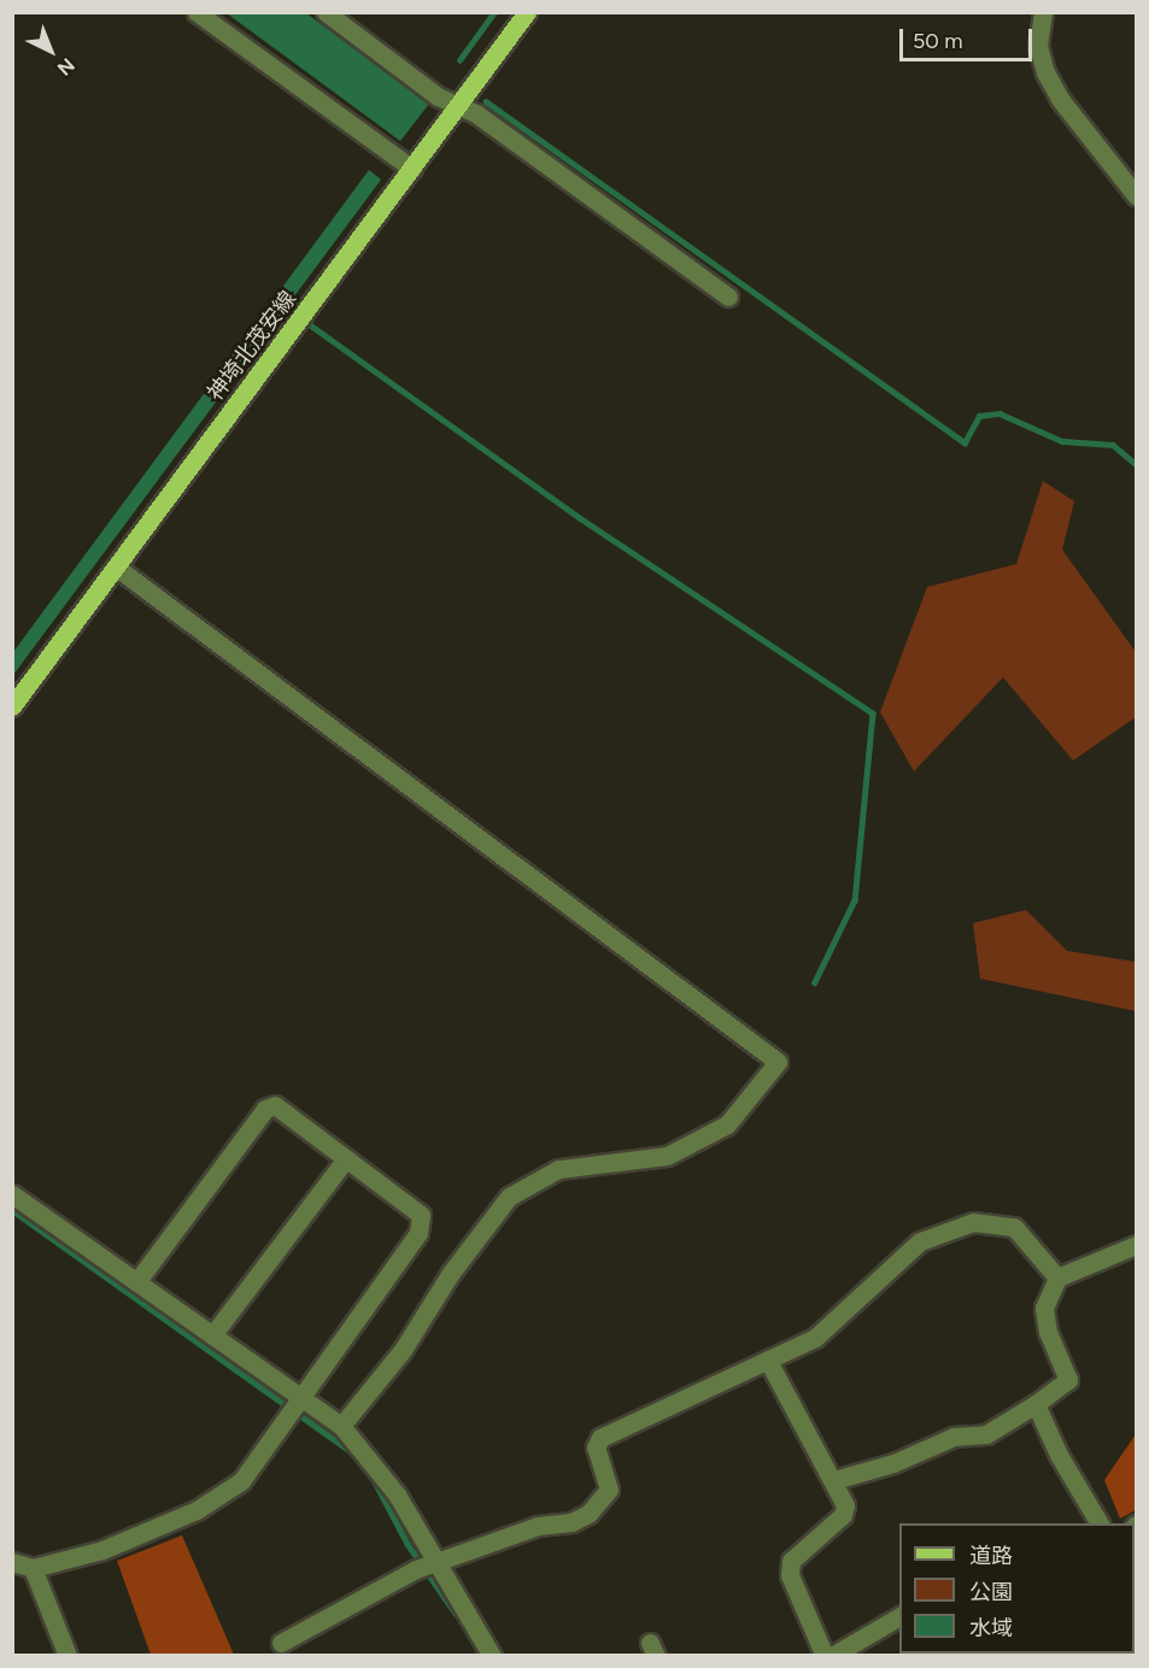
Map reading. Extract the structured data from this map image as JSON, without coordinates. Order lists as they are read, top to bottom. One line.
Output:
{"streets":{"main road":["神埼北茂安線"]},"legend":["道路","公園","水域"],"scale_bar":"50 m","north":"bottom right"}
